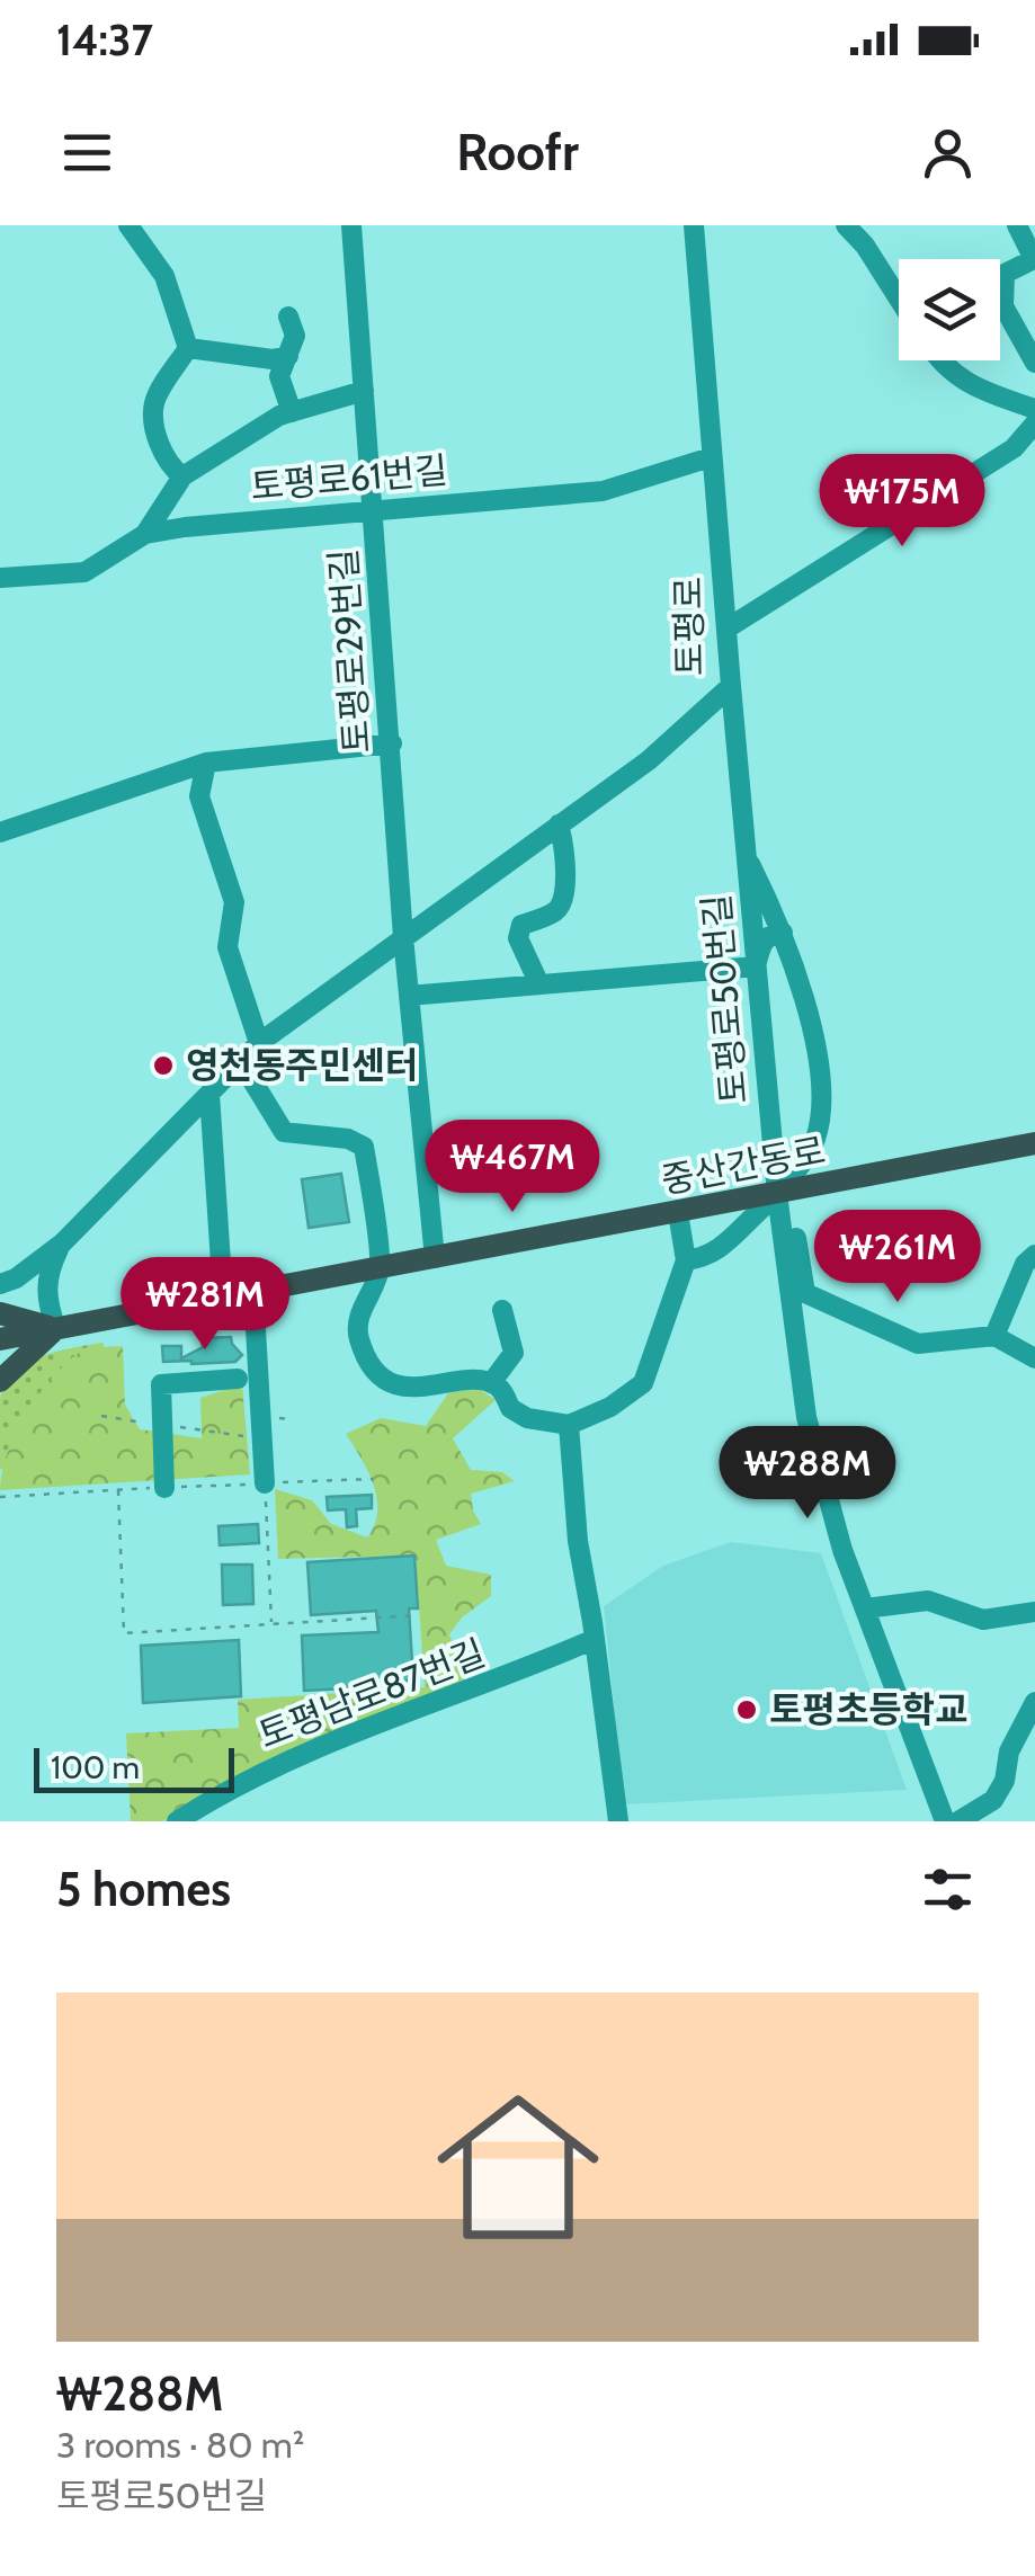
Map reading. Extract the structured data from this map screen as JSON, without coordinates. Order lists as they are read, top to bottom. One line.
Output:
{"streets":{"main road":["중산간동로"],"street":["토평로61번길","토평로","토평로29번길","토평로50번길","토평남로87번길"]},"crossings":[["토평로61번길","토평로"],["토평로61번길","토평로29번길"],["토평로","토평로29번길"],["토평로","토평로50번길"],["토평로50번길","중산간동로"]],"places":["영천동주민센터","토평초등학교"],"scale_bar":"100 m","page":{"status":"14:37","header":"Roofr","price":["₩175M","₩467M","₩261M","₩281M","₩288M"],"scale":"100 m","heading":"5 homes","list":[{"name":"₩288M","note":"3 rooms · 80 m² · 토평로50번길"}]}}
